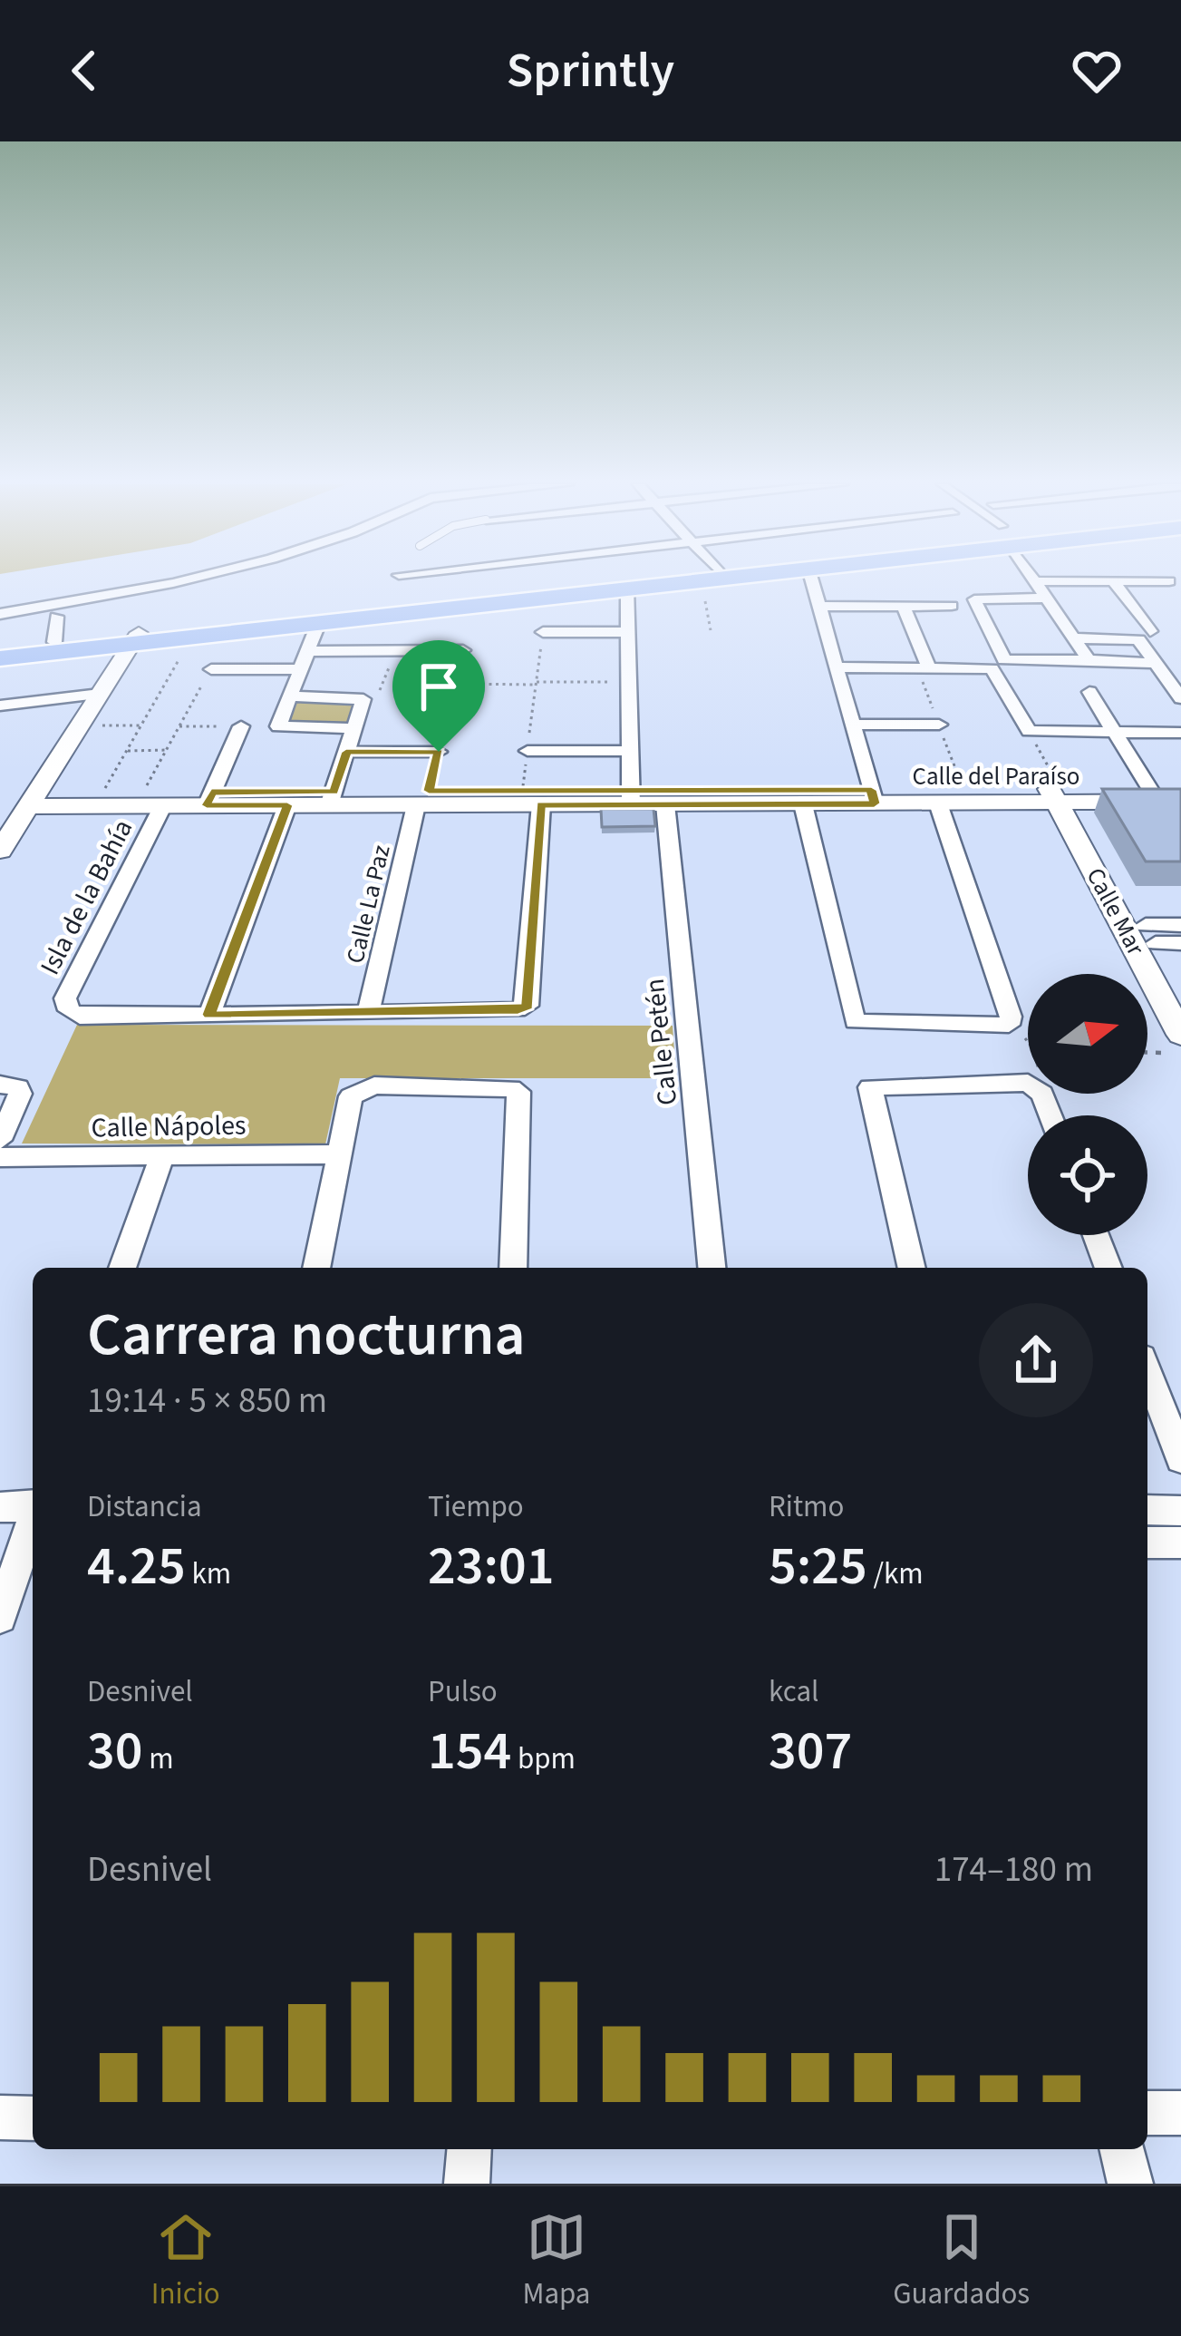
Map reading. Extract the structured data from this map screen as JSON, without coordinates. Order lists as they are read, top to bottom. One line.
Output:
{"streets":{"street":["Calle del Paraíso","Isla de la Bahía","Calle La Paz","Calle Mar","Calle Petén","Calle Nápoles"]},"crossings":[["Calle del Paraíso","Isla de la Bahía"],["Calle del Paraíso","Calle La Paz"],["Calle del Paraíso","Calle Mar"],["Calle del Paraíso","Calle Petén"],["Isla de la Bahía","Calle La Paz"]],"north":"right","page":{"header":"Sprintly","heading":["Carrera nocturna","19:14 · 5 × 850 m"],"stats":[["Distancia","4.25 km"],["Tiempo","23:01"],["Ritmo","5:25 /km"],["Desnivel","30 m"],["Pulso","154 bpm"],["kcal","307"]],"chart":["Desnivel","174–180 m"],"tabs":["Inicio","Mapa","Guardados"]}}
